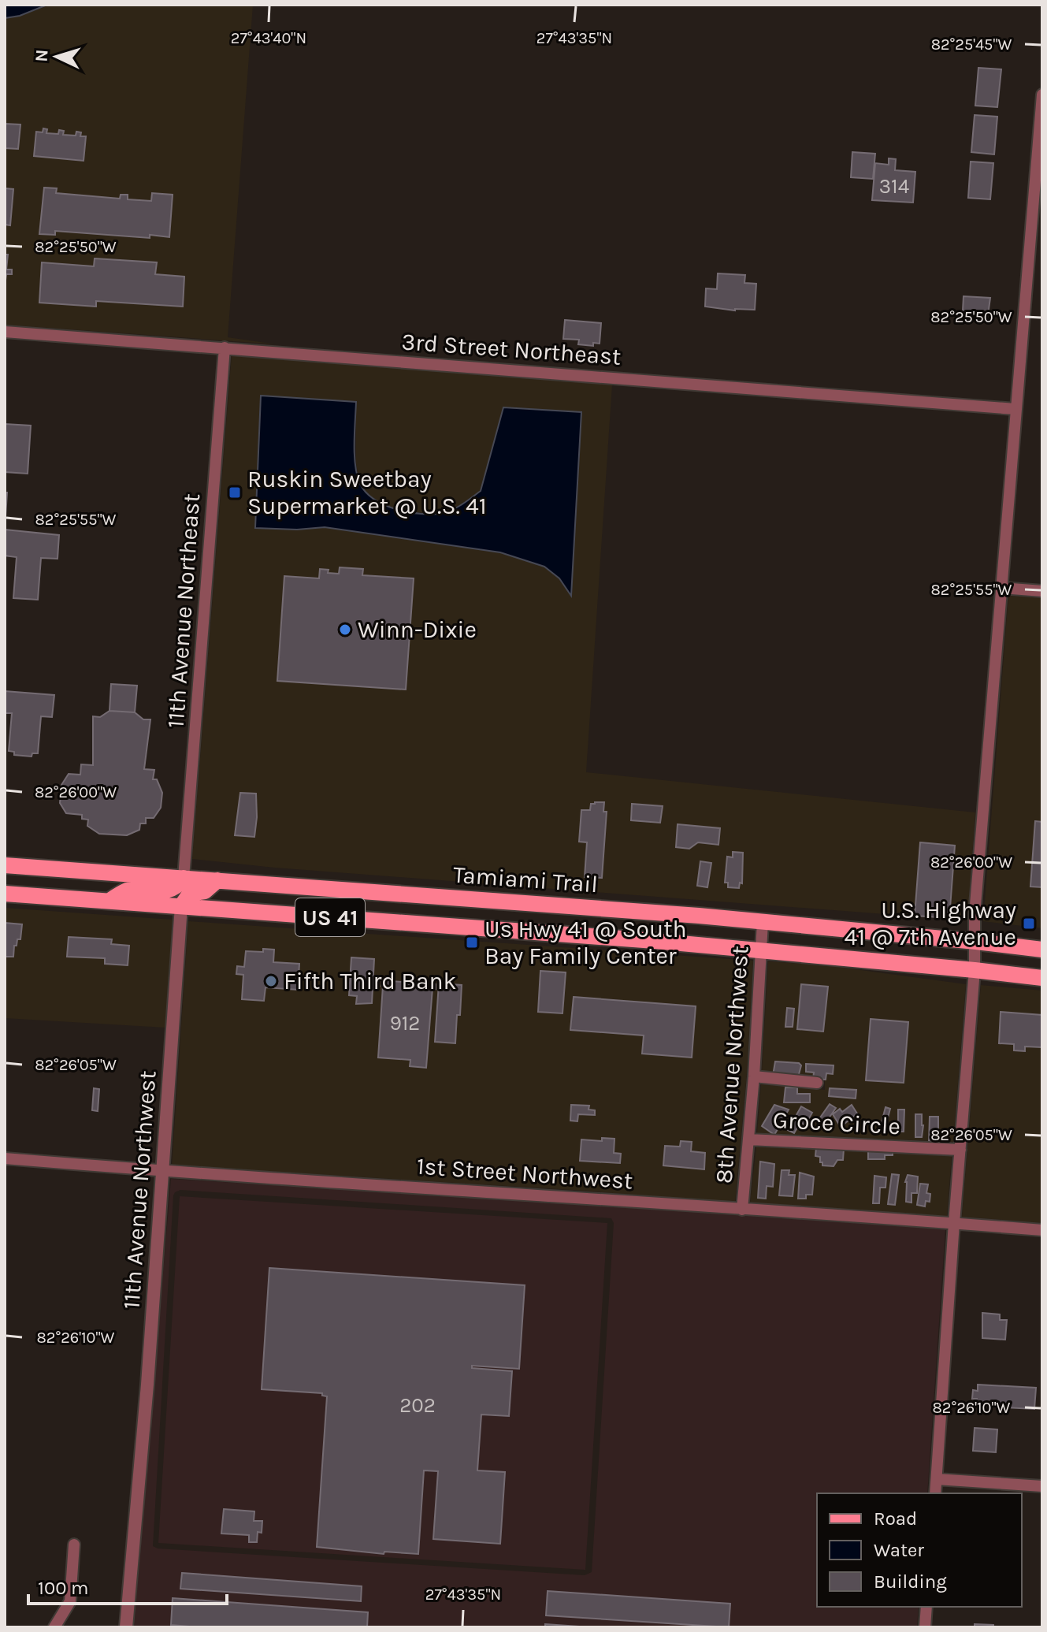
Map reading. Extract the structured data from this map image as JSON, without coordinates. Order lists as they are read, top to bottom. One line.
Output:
{"streets":{"main road":["Tamiami Trail","US 41"],"street":["3rd Street Northeast","11th Avenue Northeast","8th Avenue Northwest","Groce Circle","1st Street Northwest","11th Avenue Northwest"]},"crossings":[["3rd Street Northeast","11th Avenue Northeast"],["11th Avenue Northeast","Tamiami Trail"],["Tamiami Trail","8th Avenue Northwest"],["US 41","8th Avenue Northwest"],["US 41","11th Avenue Northwest"],["8th Avenue Northwest","Groce Circle"],["8th Avenue Northwest","1st Street Northwest"],["1st Street Northwest","11th Avenue Northwest"]],"places":{"transit":["Ruskin Sweetbay Supermarket @ U.S. 41","U.S. Highway 41 @ 7th Avenue","Us Hwy 41 @ South Bay Family Center"],"other":["Winn-Dixie","Fifth Third Bank"]},"house_numbers":["314","912","202"],"legend":["Road","Water","Building"],"scale_bar":"100 m","north":"left","coordinates":["27°43'40\"N","27°43'35\"N","82°25'45\"W","82°25'50\"W","82°25'55\"W","82°26'00\"W","82°26'05\"W","82°26'10\"W"]}
